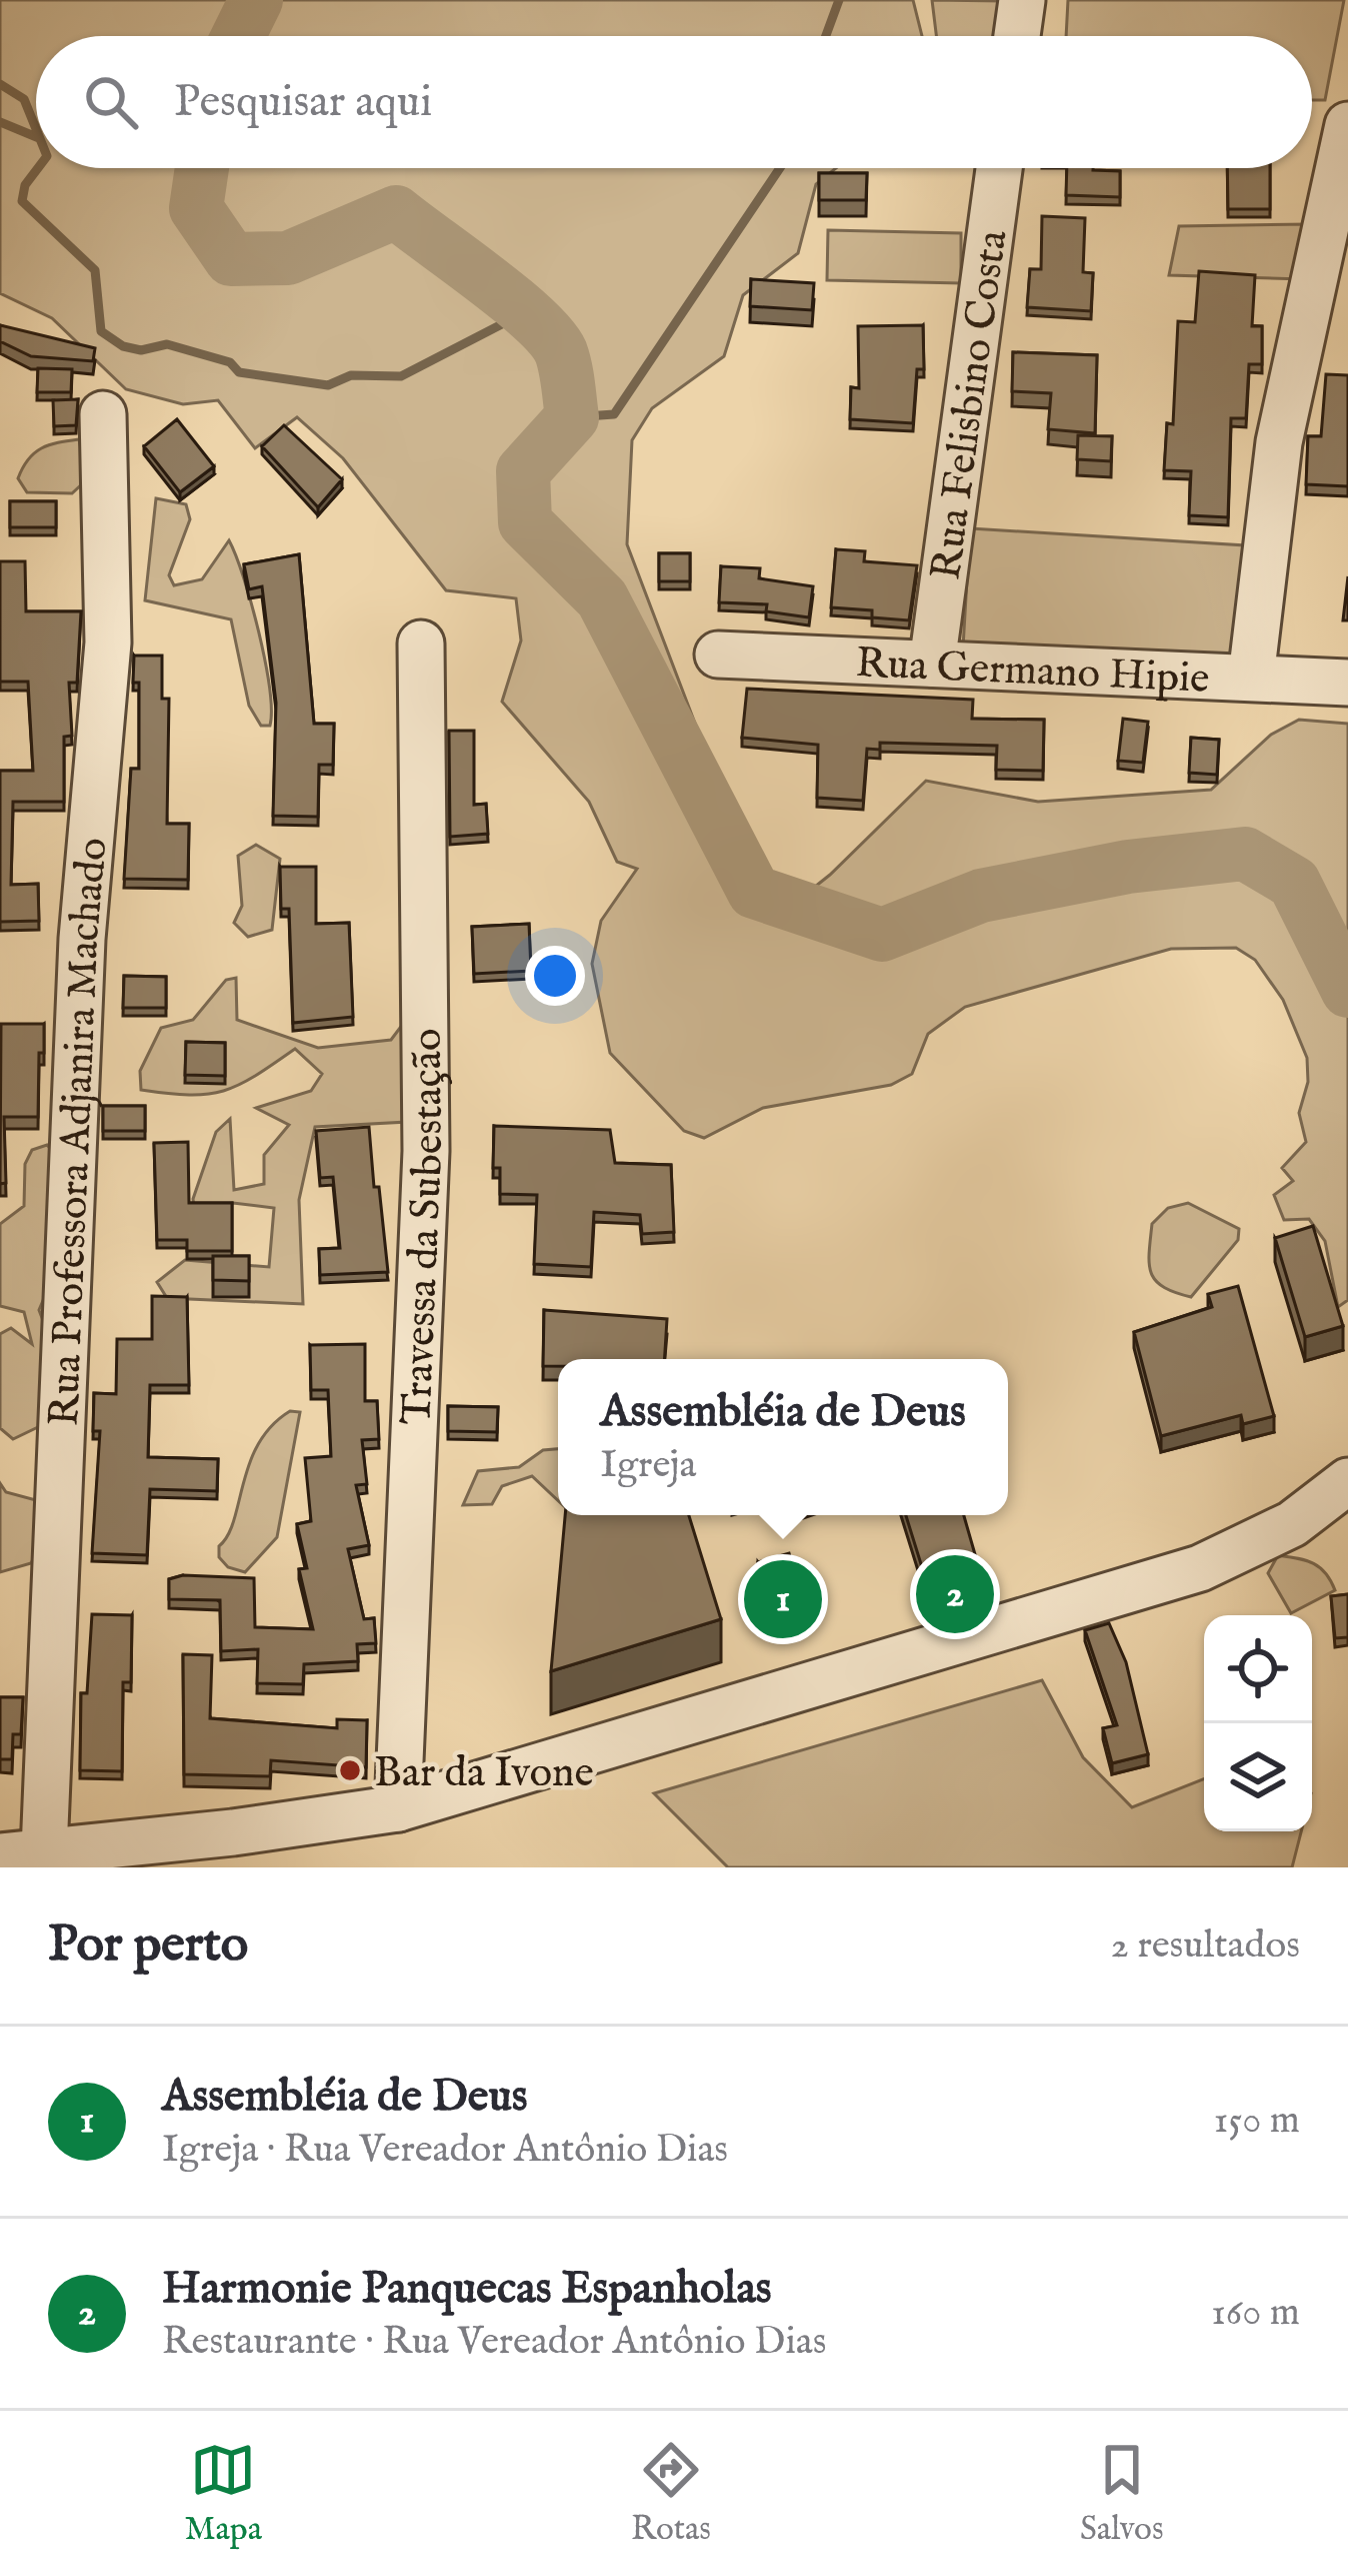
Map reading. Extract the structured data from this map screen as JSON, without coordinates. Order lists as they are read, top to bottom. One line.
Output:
{"streets":{"street":["Rua Felisbino Costa","Rua Germano Hipie","Rua Professora Adjanira Machado","Travessa da Subestação"]},"crossings":[["Rua Felisbino Costa","Rua Germano Hipie"]],"places":["Bar da Ivone"],"page":{"search":"Pesquisar aqui","popup":["Assembléia de Deus","Igreja"],"pins":["2","1"],"heading":["Por perto","2 resultados"],"list":[{"mark":"1","name":"Assembléia de Deus","note":"Igreja · Rua Vereador Antônio Dias","value":"150 m"},{"mark":"2","name":"Harmonie Panquecas Espanholas","note":"Restaurante · Rua Vereador Antônio Dias","value":"160 m"}],"nav":["Mapa","Rotas","Salvos"]}}
